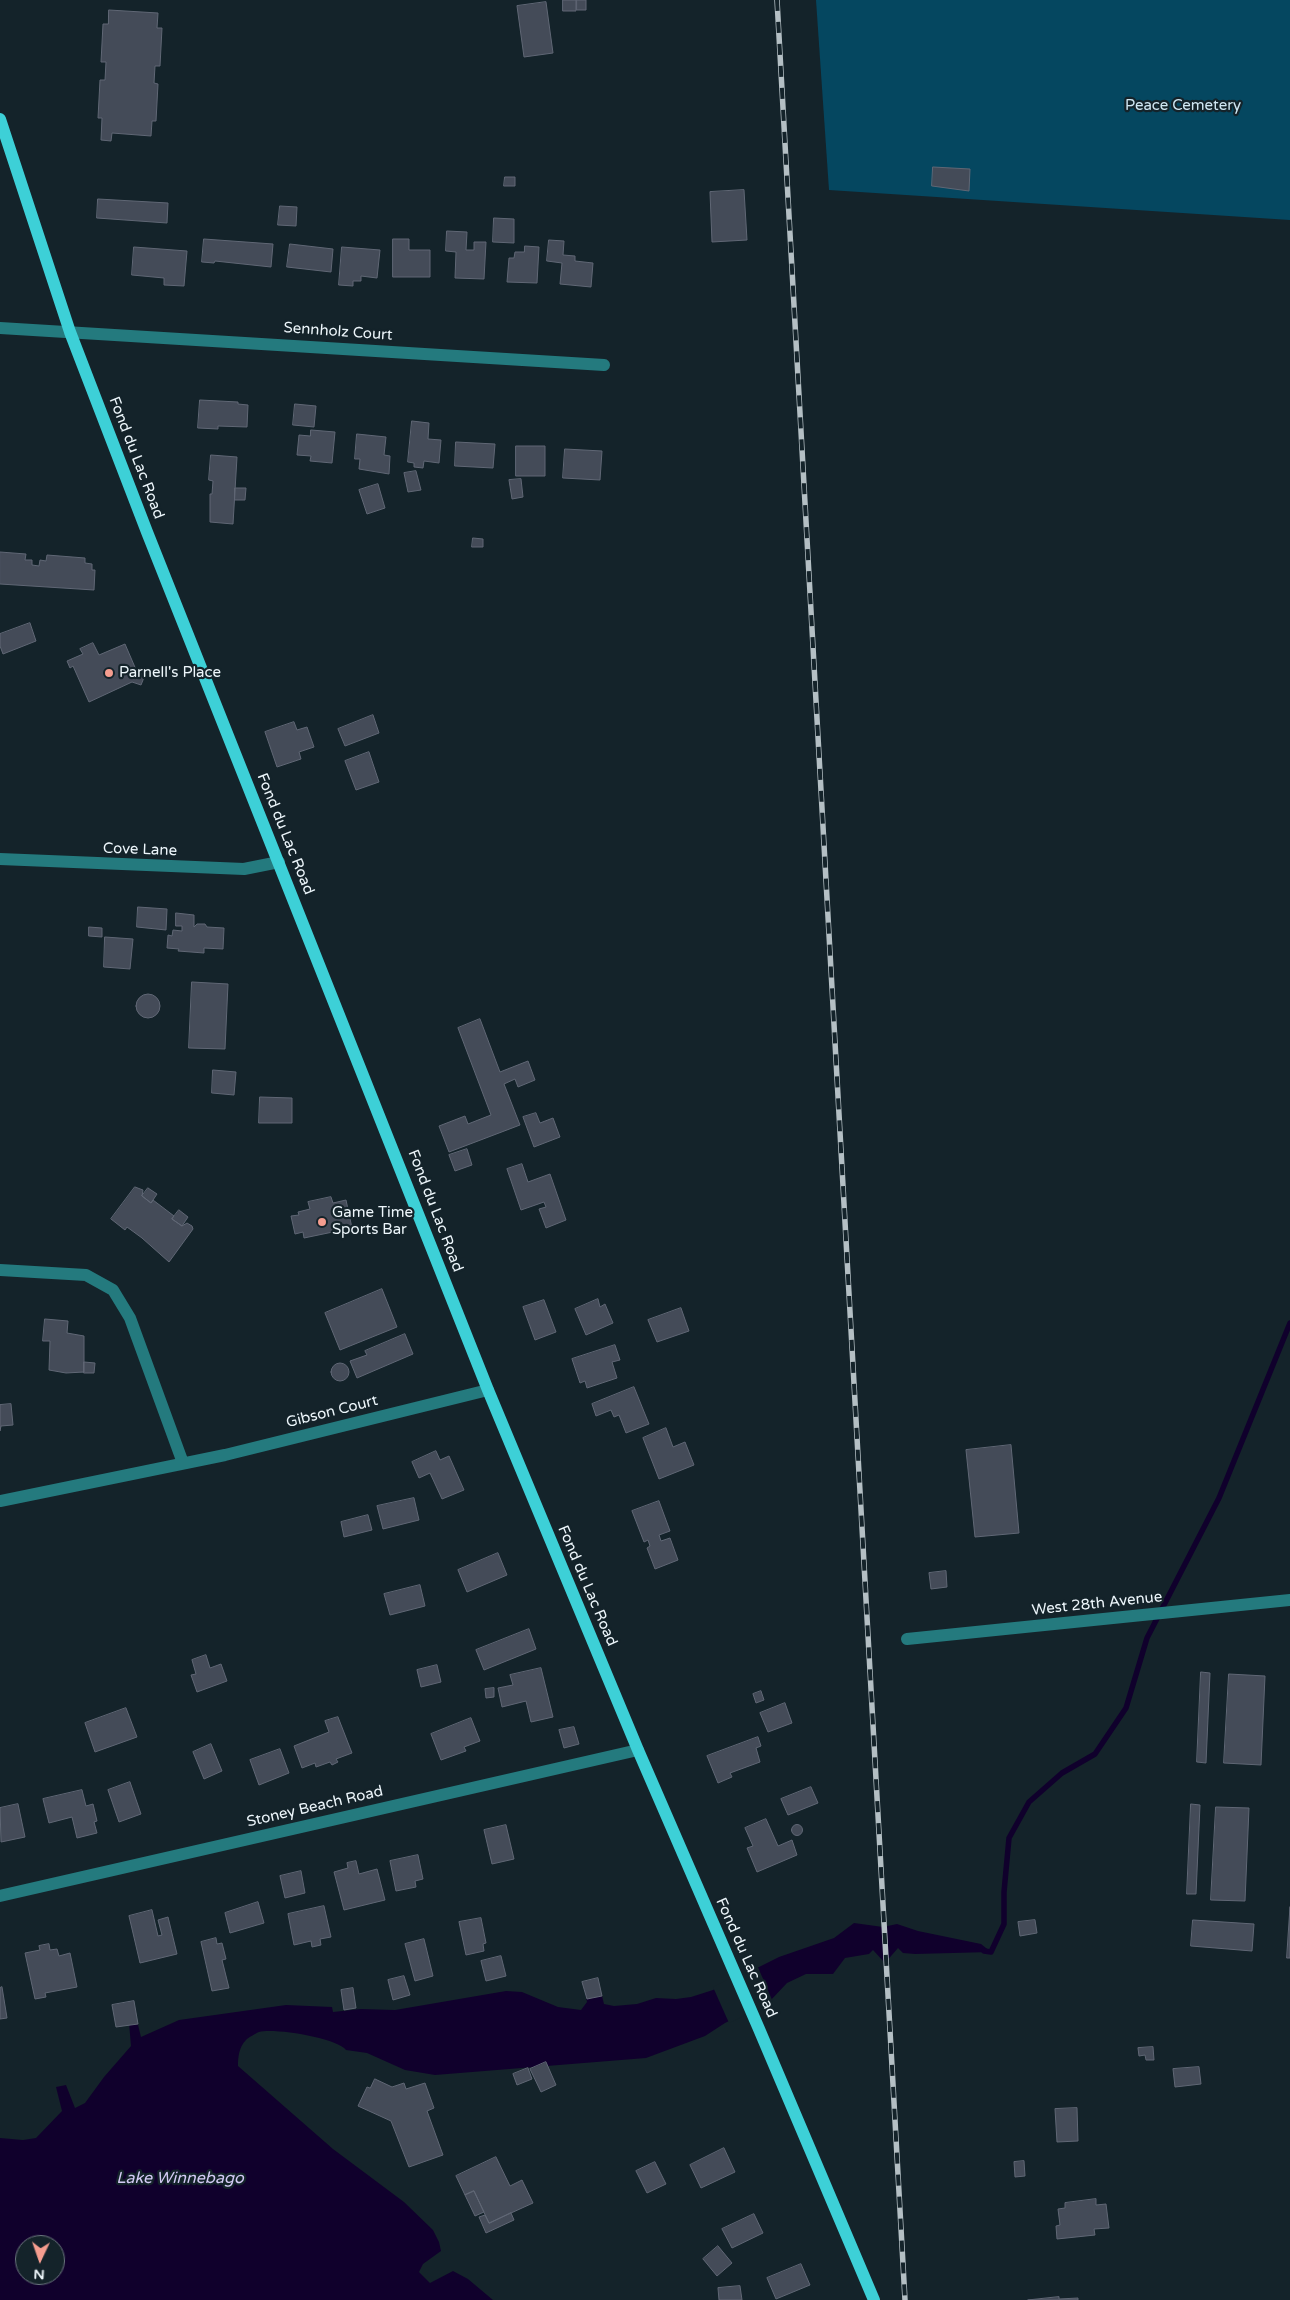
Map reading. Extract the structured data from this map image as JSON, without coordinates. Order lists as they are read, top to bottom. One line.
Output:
{"streets":{"main road":["Fond du Lac Road"],"street":["Sennholz Court","Cove Lane","Gibson Court","West 28th Avenue","Stoney Beach Road"]},"crossings":[["Sennholz Court","Fond du Lac Road"],["Fond du Lac Road","Cove Lane"],["Fond du Lac Road","Gibson Court"],["Fond du Lac Road","Stoney Beach Road"]],"water":["Lake Winnebago"],"parks":["Peace Cemetery"],"places":["Parnell's Place","Game Time Sports Bar"],"north":"bottom"}
